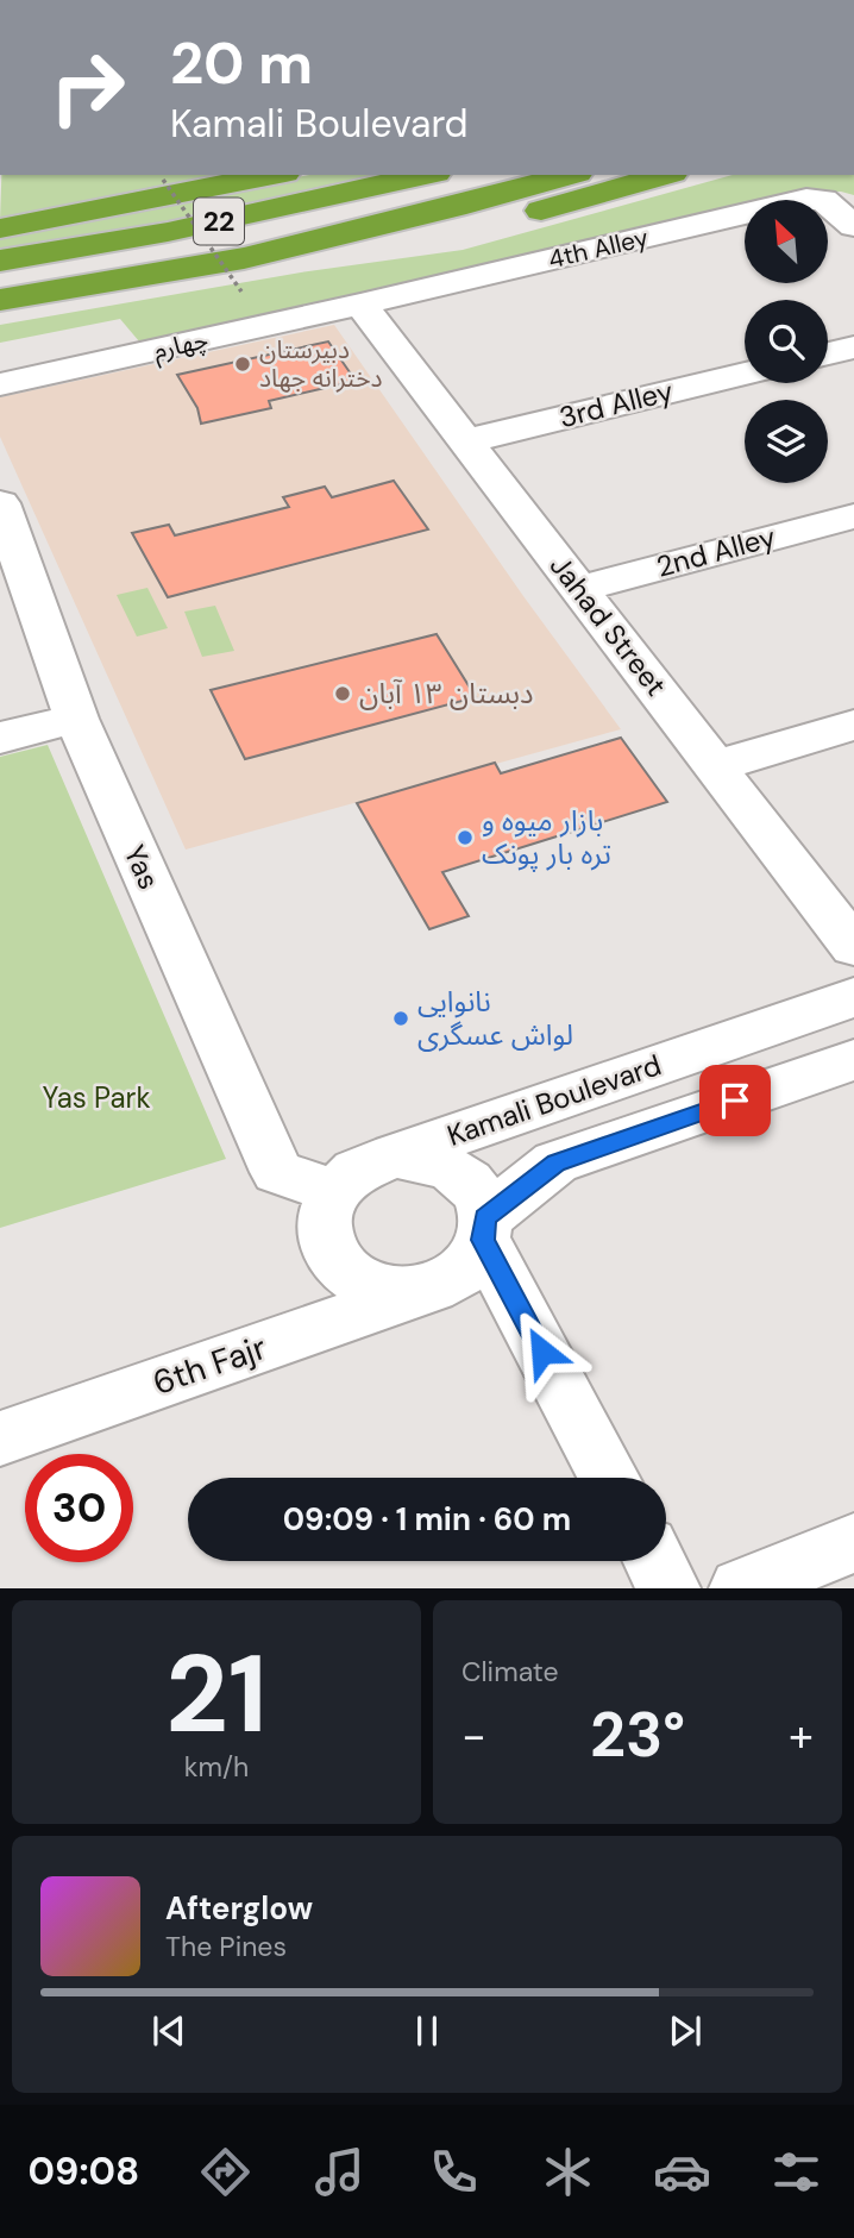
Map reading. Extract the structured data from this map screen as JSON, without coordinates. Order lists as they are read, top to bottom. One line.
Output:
{"streets":{"highway":["22"],"street":["4th Alley","چهارم","3rd Alley","2nd Alley","Jahad Street","Yas","Kamali Boulevard","6th Fajr"]},"crossings":[["4th Alley","چهارم"],["4th Alley","Jahad Street"],["چهارم","Jahad Street"],["3rd Alley","Jahad Street"],["2nd Alley","Jahad Street"],["Yas","Kamali Boulevard"],["Yas","6th Fajr"],["Kamali Boulevard","6th Fajr"]],"parks":["Yas Park"],"places":["دبیرستان دخترانه جهاد","دبستان ۱۳ آبان","بازار ميوه و تره بار پونک","نانوایی لواش عسگری"],"north":"top left","page":{"turn":["20 m","Kamali Boulevard"],"limit":"30","trip":"09:09 · 1 min · 60 m","tile":[["21","km/h"],"Climate"],"heat":["−","23°","+"],"song":["Afterglow","The Pines"],"tabs":"09:08"}}
